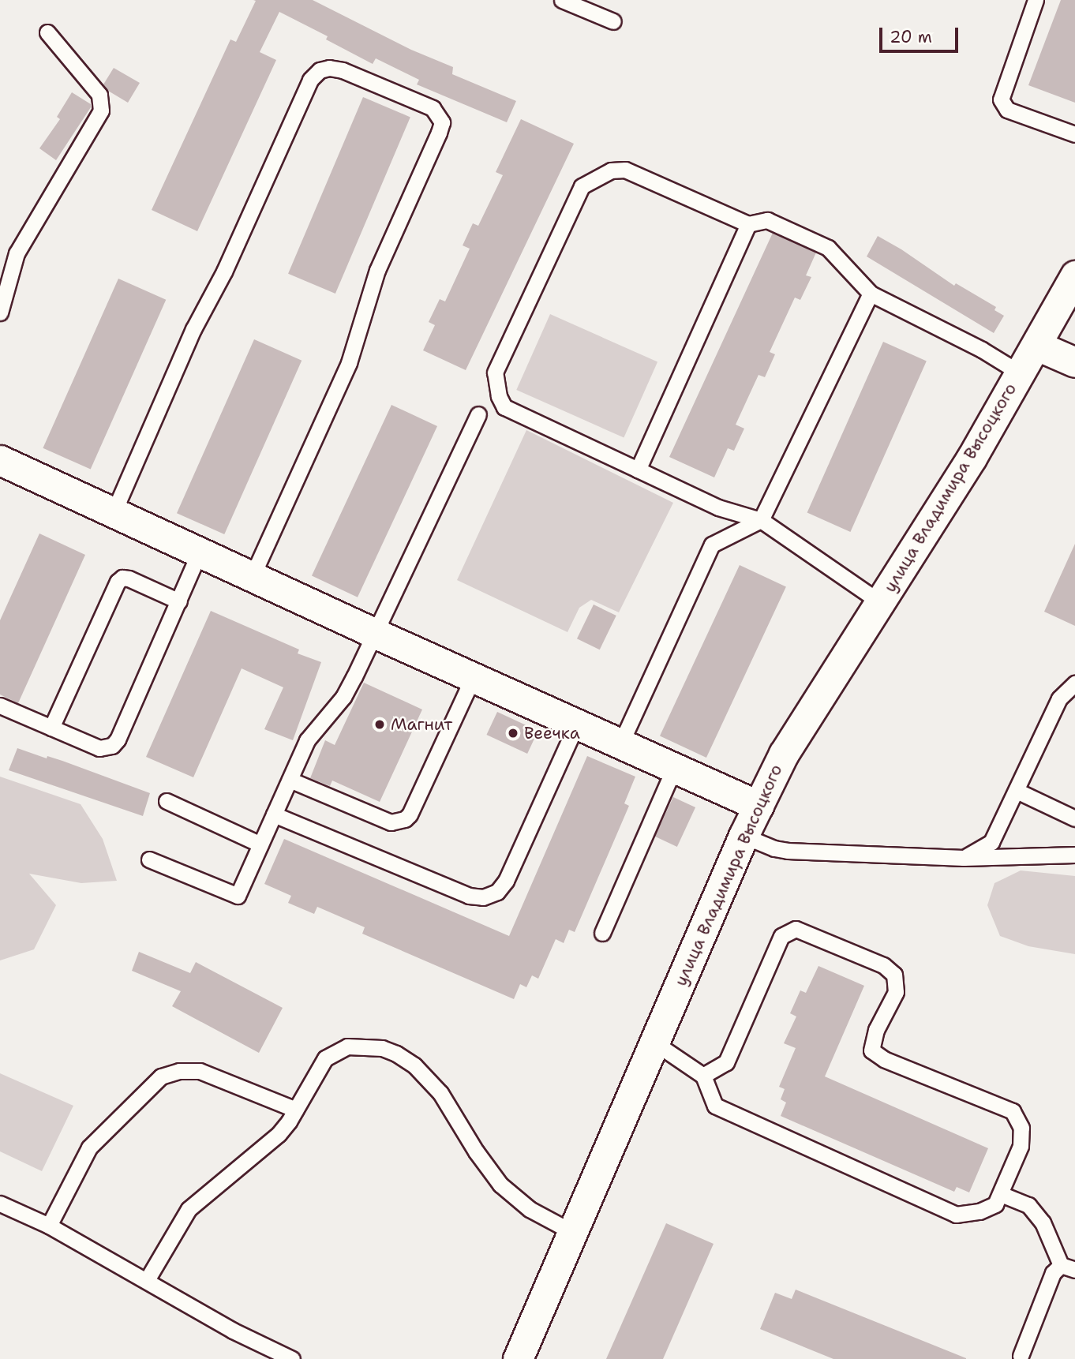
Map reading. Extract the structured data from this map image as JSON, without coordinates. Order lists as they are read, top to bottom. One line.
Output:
{"streets":{"street":["улица Владимира Высоцкого"]},"places":["Магнит","Веечка"],"scale_bar":"20 m"}
